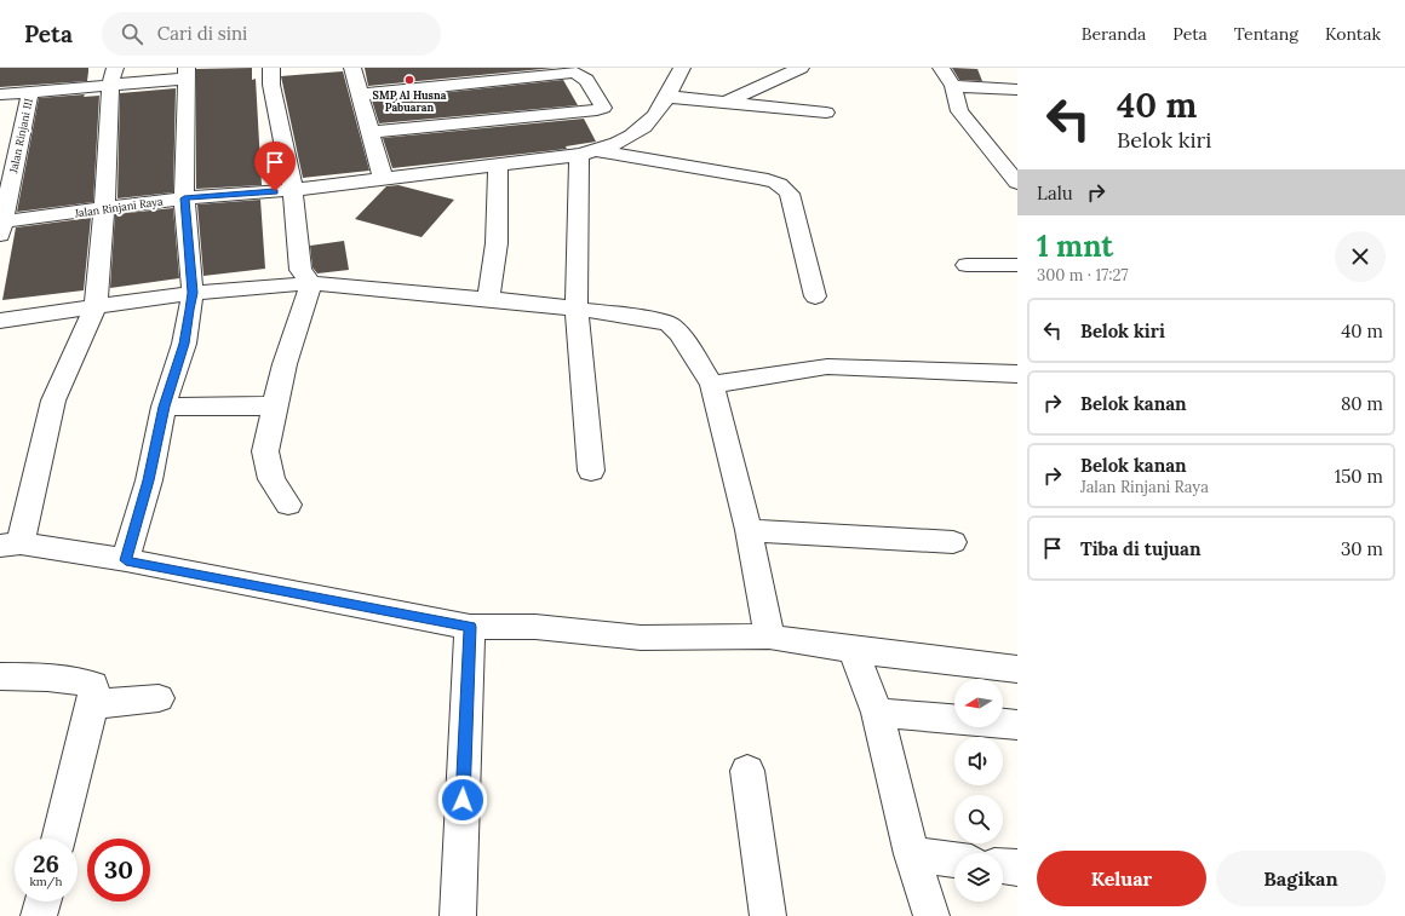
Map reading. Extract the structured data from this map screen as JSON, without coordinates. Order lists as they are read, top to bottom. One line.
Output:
{"streets":{"street":["Jalan Rinjani III","Jalan Rinjani Raya"]},"crossings":[["Jalan Rinjani III","Jalan Rinjani Raya"]],"places":["SMP Al Husna Pabuaran"],"north":"left","page":{"header":"Peta","search":"Cari di sini","nav":["Beranda","Peta","Tentang","Kontak"],"turn":["40 m","Belok kiri"],"then":"Lalu","heading":["1 mnt","300 m · 17:27"],"list":[{"name":"Belok kiri","value":"40 m"},{"name":"Belok kanan","value":"80 m"},{"name":"Belok kanan","note":"Jalan Rinjani Raya","value":"150 m"},{"name":"Tiba di tujuan","value":"30 m"}],"speed":"26 km/h","limit":"30","buttons":["Keluar","Bagikan"]}}
